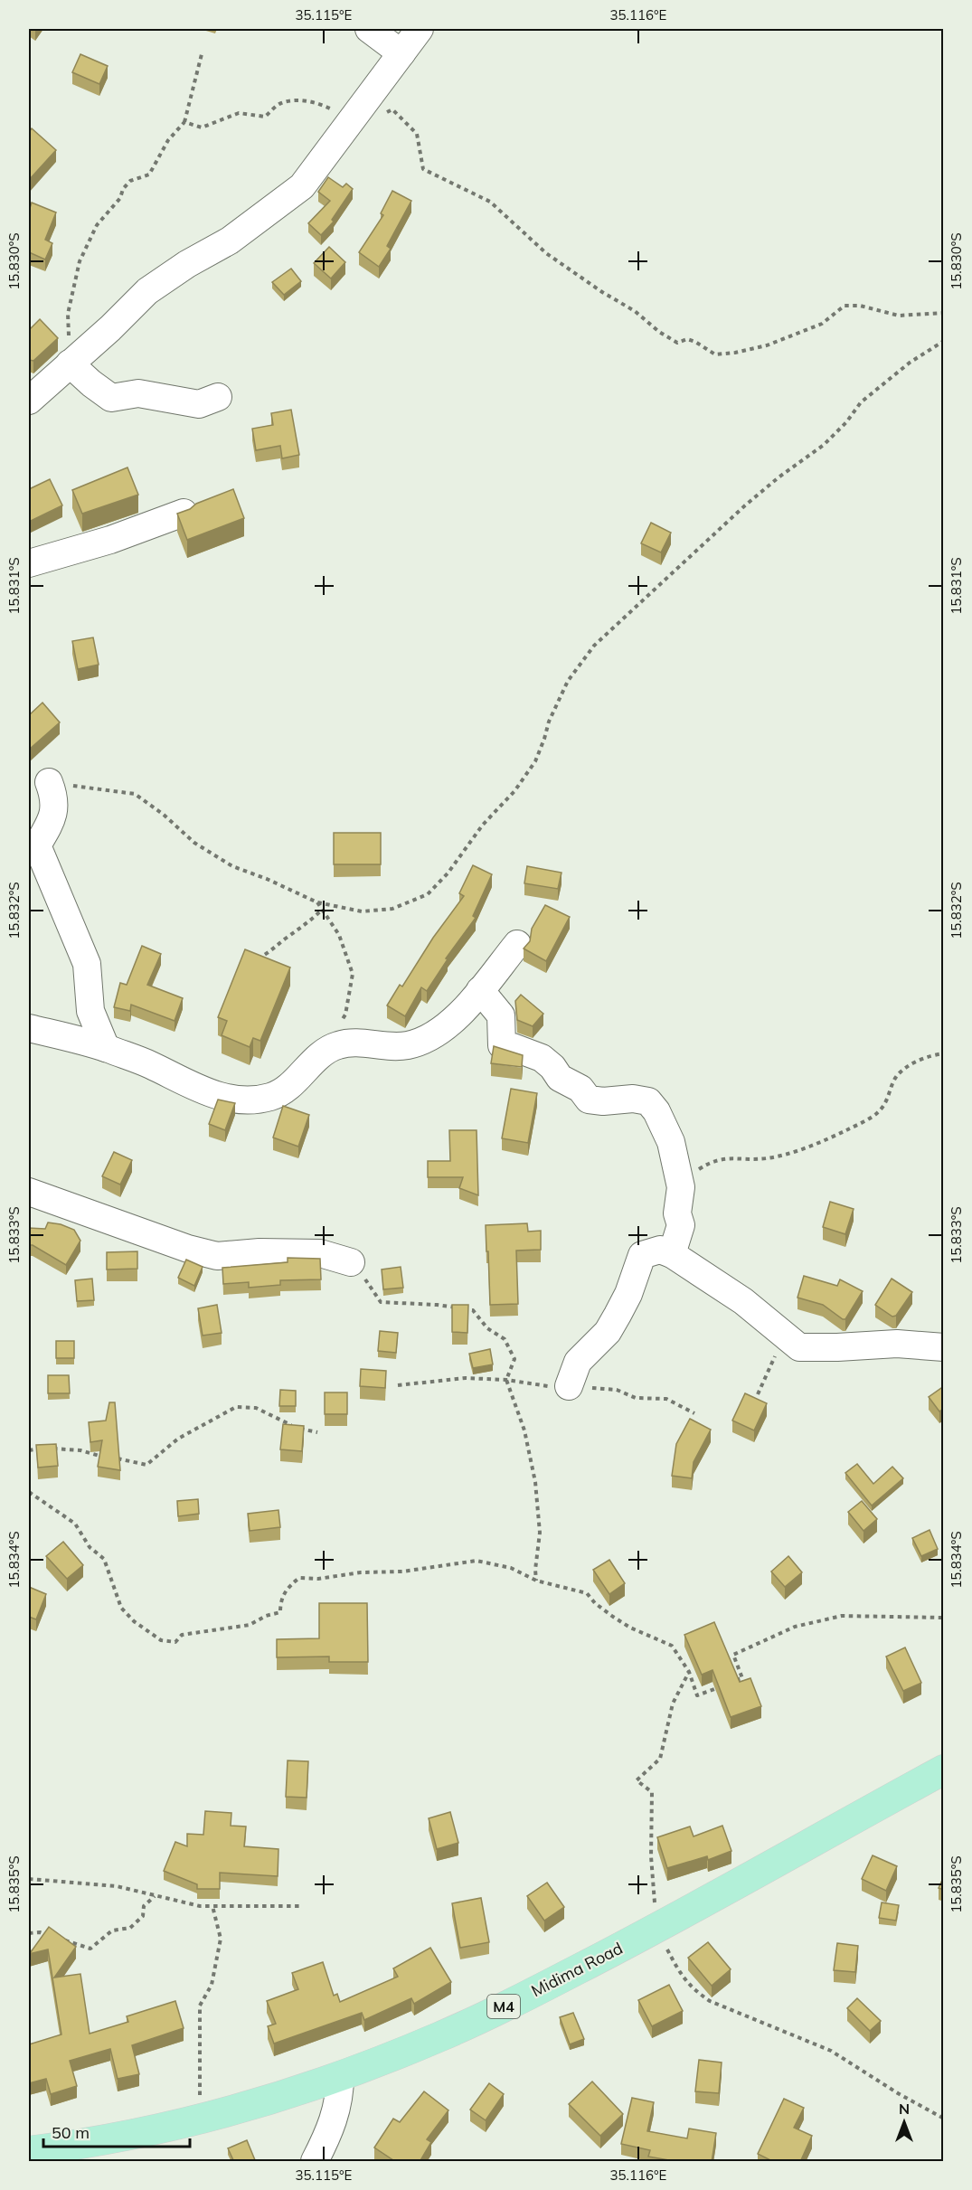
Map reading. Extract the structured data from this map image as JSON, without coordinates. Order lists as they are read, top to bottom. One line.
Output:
{"streets":{"main road":["Midima Road","M4"]},"scale_bar":"50 m","north":"top","coordinates":["35.115°E","35.116°E","15.830°S","15.831°S","15.832°S","15.833°S","15.834°S","15.835°S"]}
